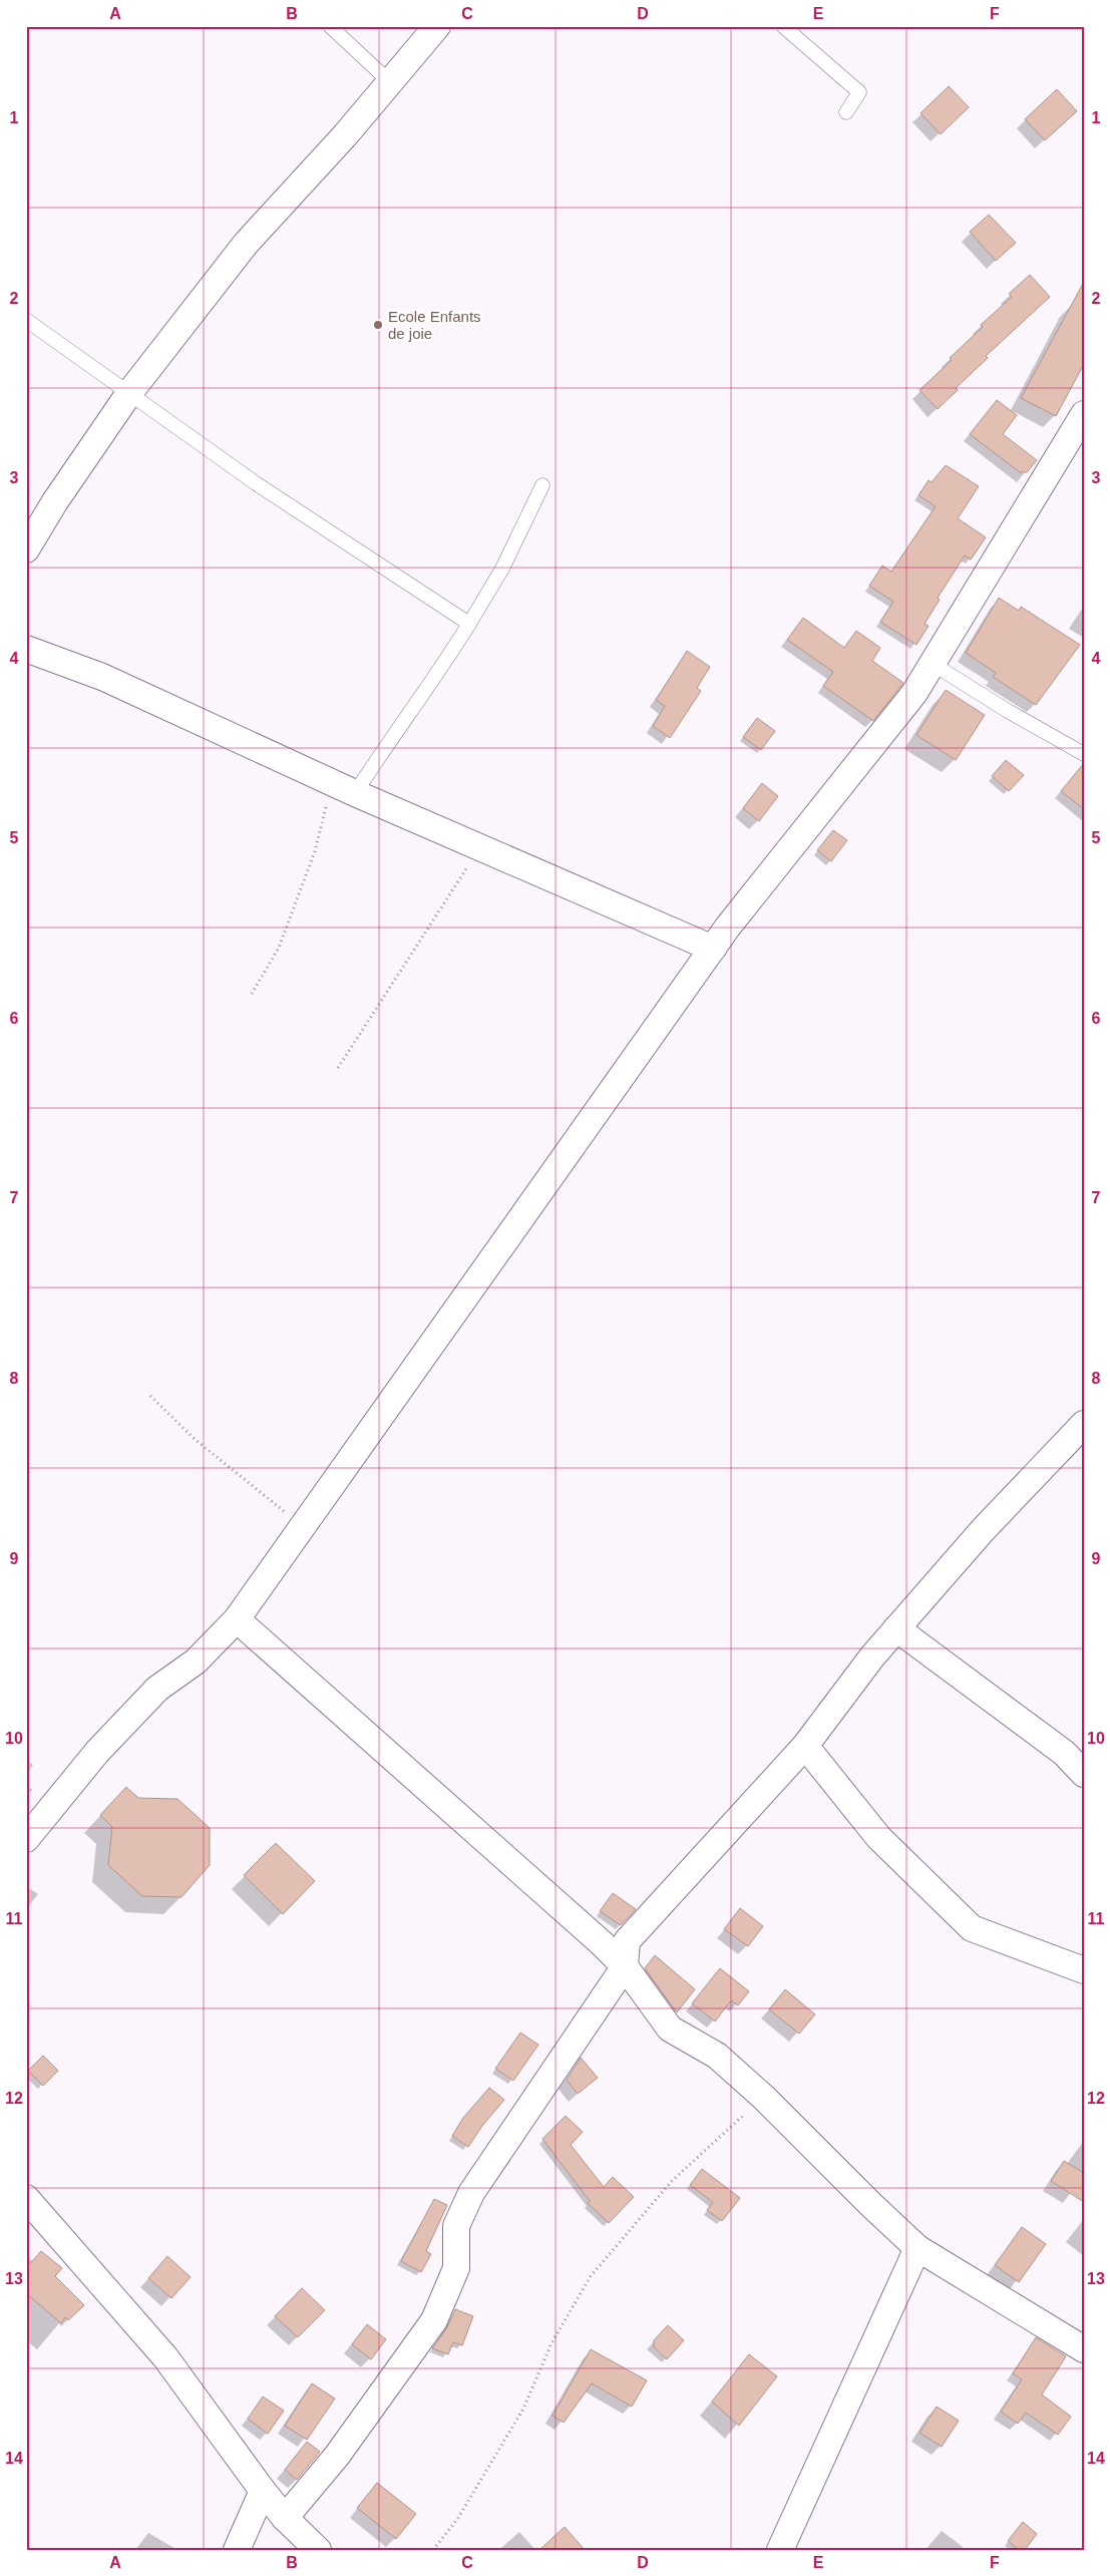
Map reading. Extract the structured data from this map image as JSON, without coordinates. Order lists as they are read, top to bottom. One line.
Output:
{"places":["Ecole Enfants de joie"],"grid":{"columns":["A","B","C","D","E","F"],"rows":["1","2","3","4","5","6","7","8","9","10","11","12","13","14"]}}
